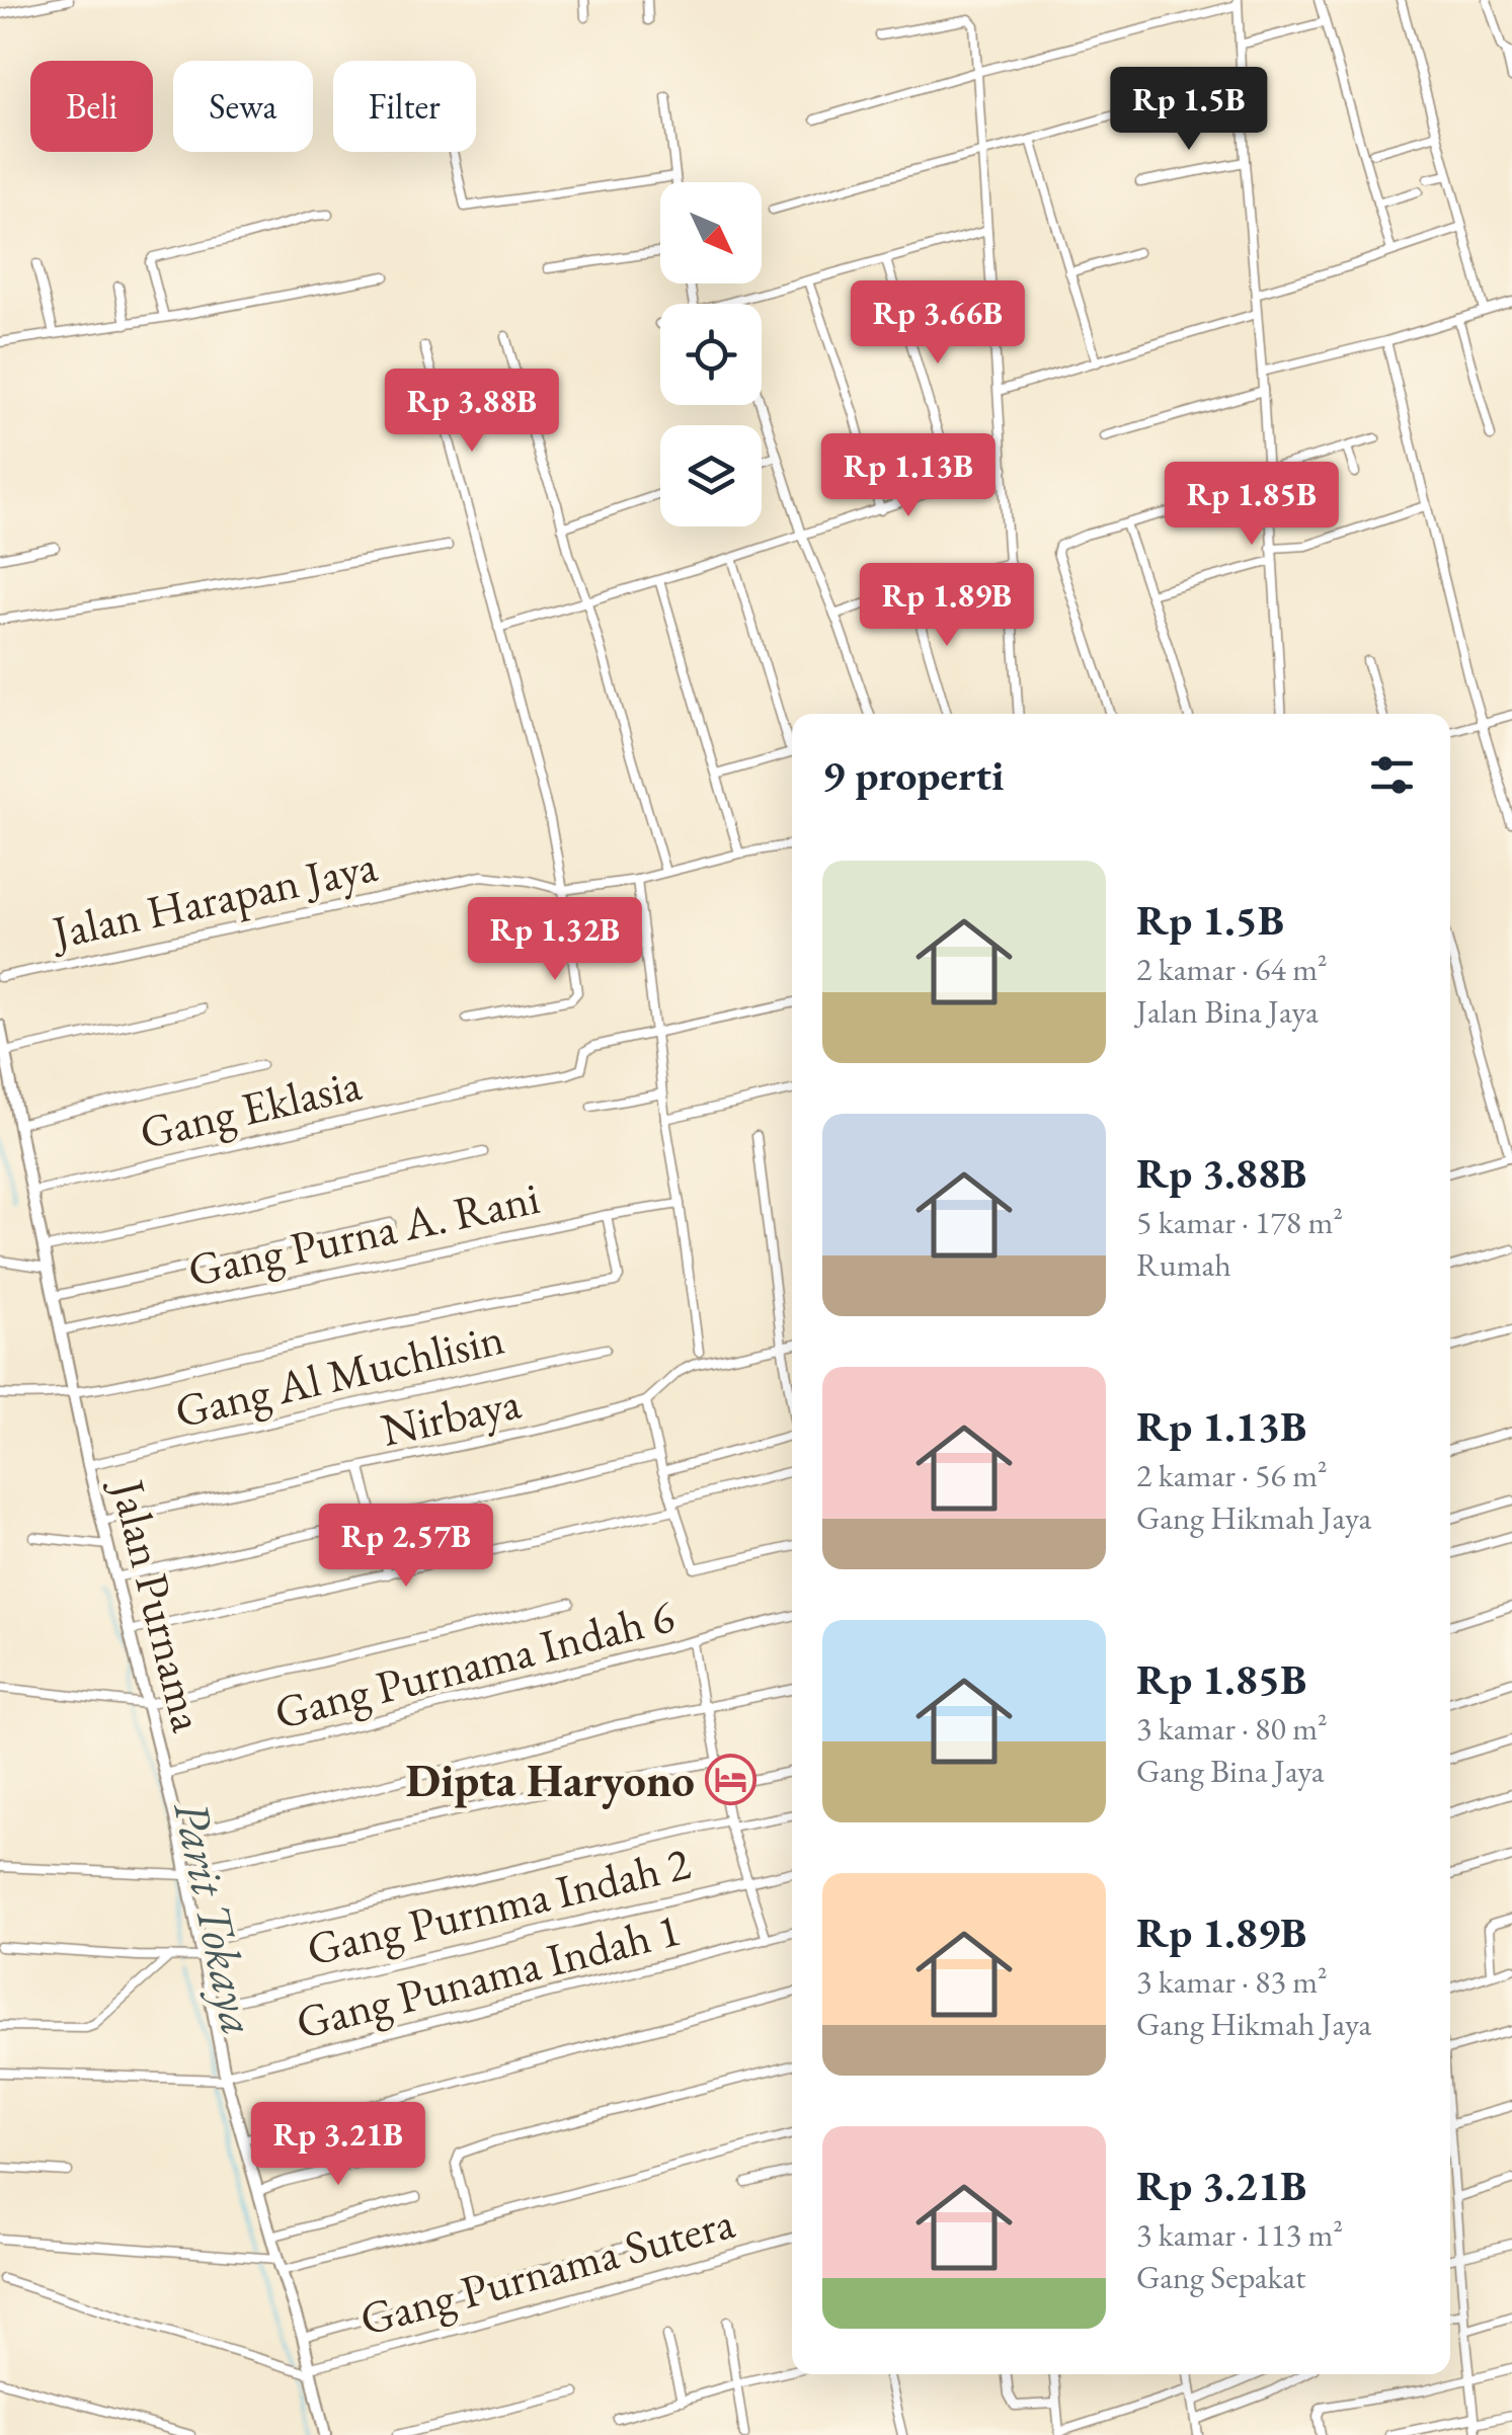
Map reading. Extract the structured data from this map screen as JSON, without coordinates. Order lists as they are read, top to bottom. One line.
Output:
{"streets":{"street":["Jalan Harapan Jaya","Gang Eklasia","Gang Purna A. Rani","Gang Al Muchlisin","Nirbaya","Jalan Purnama","Gang Purnama Indah 6","Gang Purnma Indah 2","Gang Punama Indah 1","Gang Purnama Sutera"]},"crossings":[["Gang Eklasia","Jalan Purnama"],["Gang Purna A. Rani","Jalan Purnama"],["Gang Al Muchlisin","Jalan Purnama"],["Nirbaya","Jalan Purnama"],["Jalan Purnama","Gang Purnama Indah 6"],["Jalan Purnama","Gang Purnma Indah 2"],["Jalan Purnama","Gang Punama Indah 1"],["Jalan Purnama","Gang Purnama Sutera"]],"water":["Parit Tokaya"],"places":{"hotel":["Dipta Haryono"]},"north":"bottom right","page":{"chip":["Beli","Sewa","Filter"],"price":["Rp 1.5B","Rp 3.66B","Rp 3.88B","Rp 1.13B","Rp 1.85B","Rp 1.89B","Rp 1.32B","Rp 2.57B","Rp 3.21B"],"heading":"9 properti","list":[{"name":"Rp 1.5B","note":"2 kamar · 64 m² · Jalan Bina Jaya"},{"name":"Rp 3.88B","note":"5 kamar · 178 m² · Rumah"},{"name":"Rp 1.13B","note":"2 kamar · 56 m² · Gang Hikmah Jaya"},{"name":"Rp 1.85B","note":"3 kamar · 80 m² · Gang Bina Jaya"},{"name":"Rp 1.89B","note":"3 kamar · 83 m² · Gang Hikmah Jaya"},{"name":"Rp 3.21B","note":"3 kamar · 113 m² · Gang Sepakat"}]}}
